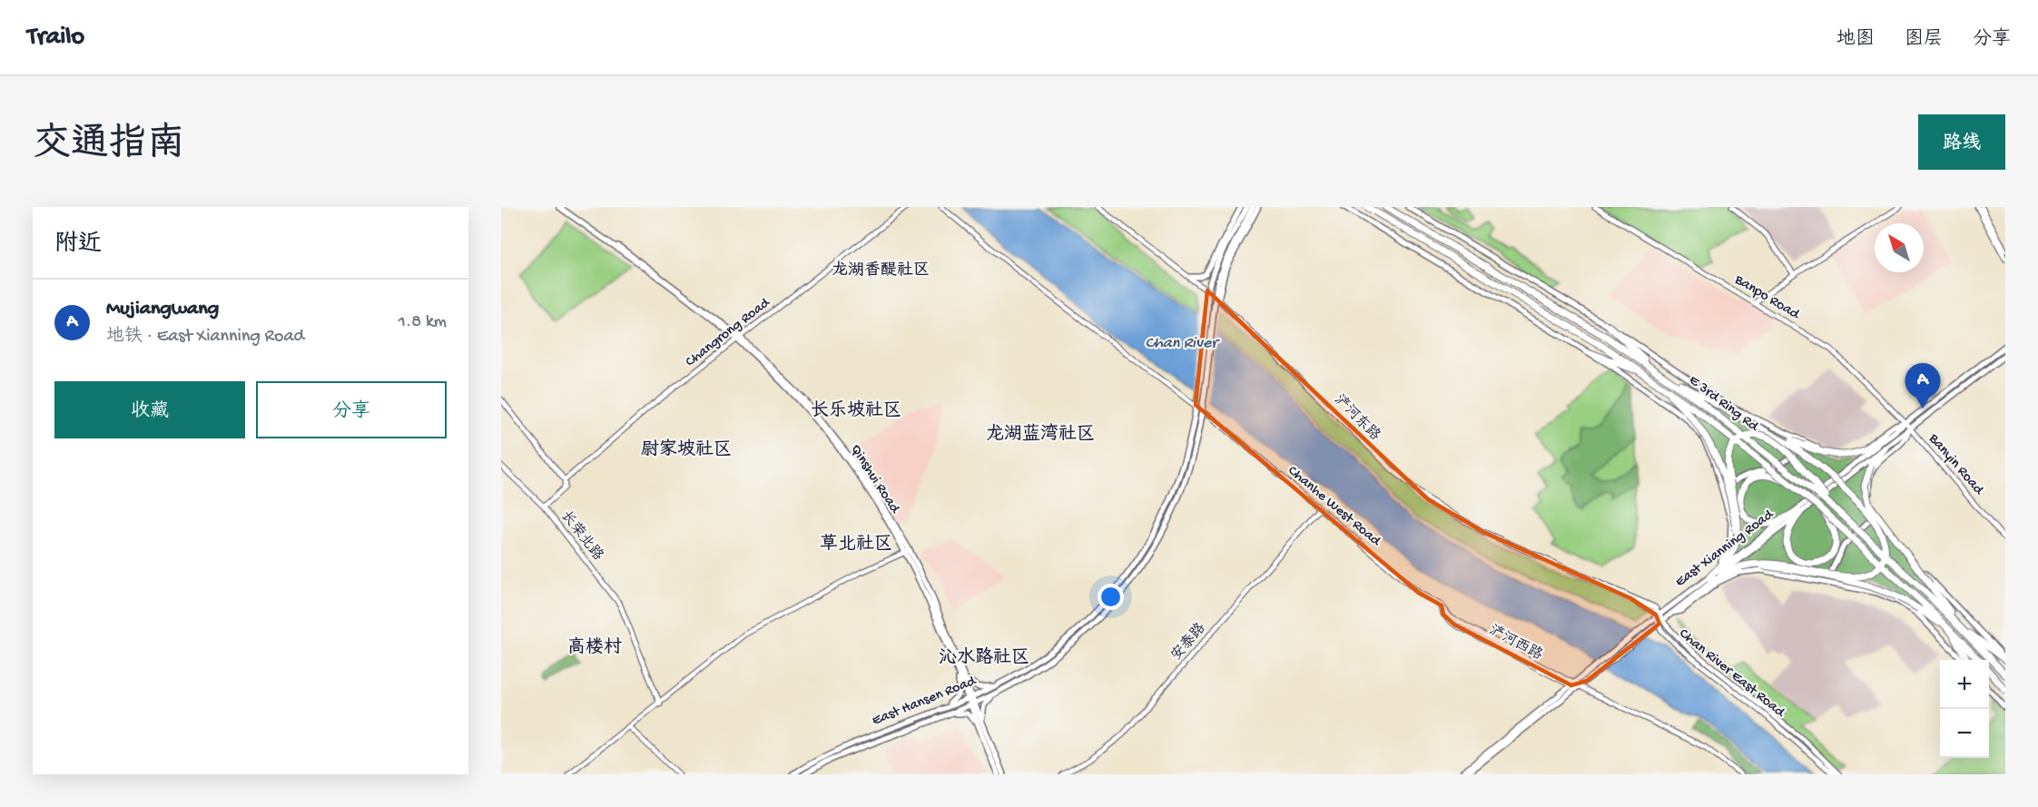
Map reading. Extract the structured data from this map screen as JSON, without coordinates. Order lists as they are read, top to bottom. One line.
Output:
{"streets":{"highway":["E 3rd Ring Rd"],"main road":["Qinshui Road","East Xianning Road","East Hansen Road"],"street":["Banpo Road","Changrong Road","浐河东路","Banyin Road","Chanhe West Road","长荣北路","安泰路","Chan River East Road"]},"crossings":[["Banpo Road","Banyin Road"],["Banpo Road","East Xianning Road"],["Changrong Road","Qinshui Road"],["Changrong Road","长荣北路"],["浐河东路","East Xianning Road"],["浐河东路","Chan River East Road"],["浐河东路","East Hansen Road"],["Banyin Road","East Xianning Road"],["Qinshui Road","East Hansen Road"],["Chanhe West Road","East Xianning Road"],["Chanhe West Road","安泰路"],["Chanhe West Road","East Hansen Road"],["East Xianning Road","Chan River East Road"]],"districts":["龙湖香醍社区","长乐坡社区","龙湖蓝湾社区","尉家坡社区","草北社区","高楼村","沁水路社区"],"water":["Chan River"],"north":"top left","page":{"header":"Trailo","nav":["地图","图层","分享"],"title":"交通指南","buttons":["路线",["收藏","分享"]],"heading":"附近","list":[{"mark":"A","name":"Mujiangwang","note":"地铁 · East Xianning Road","value":"1.8 km"}],"pins":"A","map_buttons":["+","−"]}}
